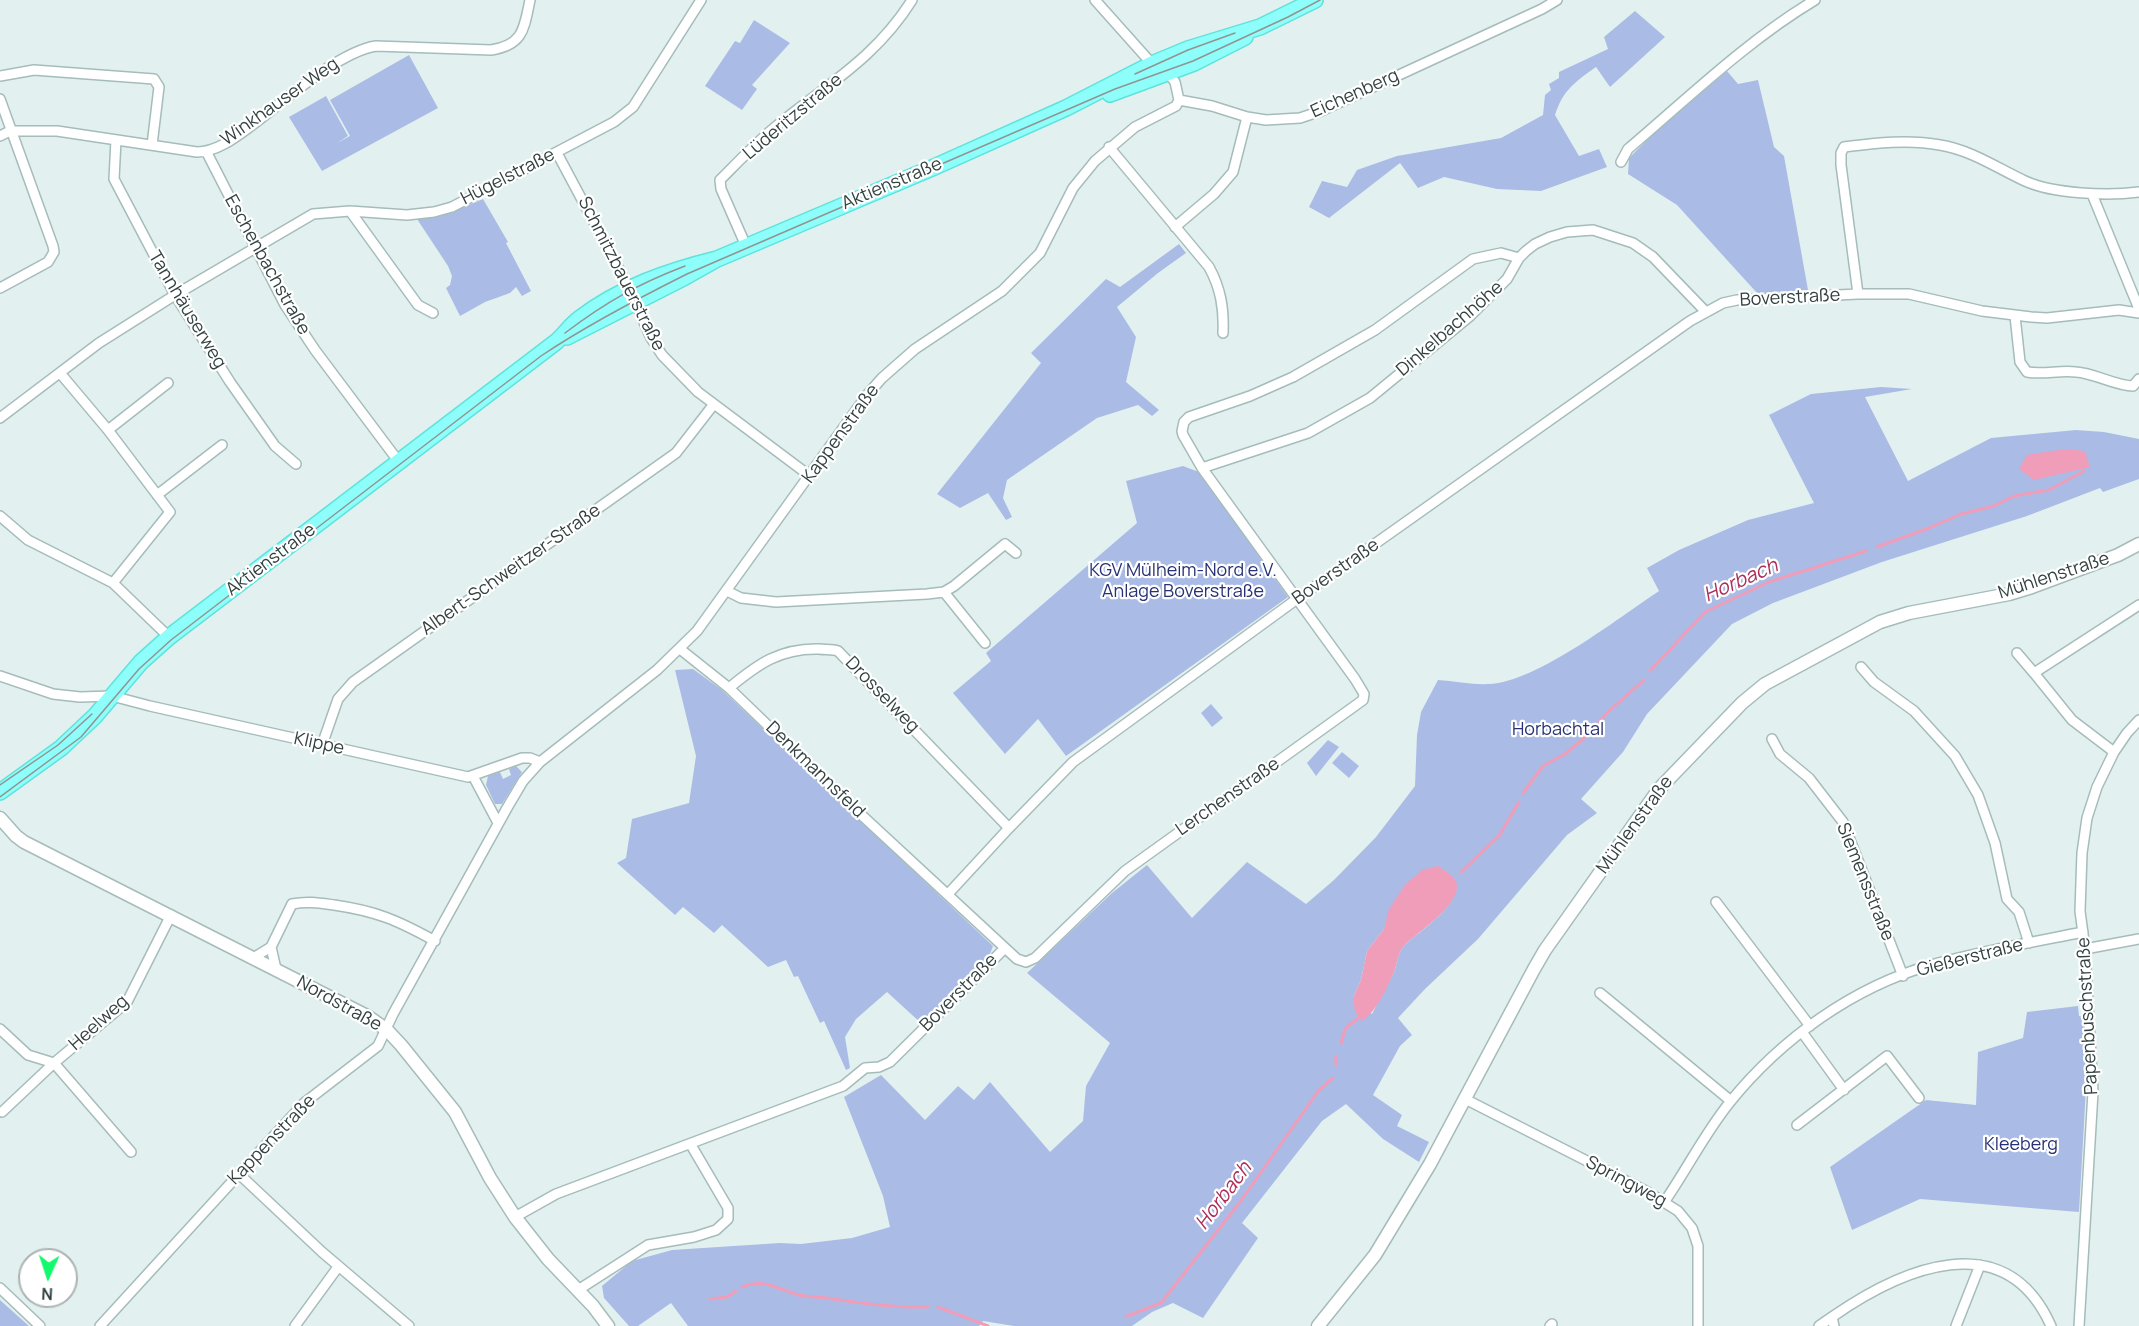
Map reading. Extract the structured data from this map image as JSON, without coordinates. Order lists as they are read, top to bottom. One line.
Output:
{"streets":{"main road":["Aktienstraße"],"street":["Eichenberg","Winkhauser Weg","Lüderitzstraße","Hügelstraße","Eschenbachstraße","Schmitzbauerstraße","Boverstraße","Tannhäuserweg","Dinkelbachhöhe","Kappenstraße","Albert-Schweitzer-Straße","Mühlenstraße","Drosselweg","Klippe","Denkmannsfeld","Lerchenstraße","Siemensstraße","Gießerstraße","Nordstraße","Papenbuschstraße","Heelweg","Springweg"]},"crossings":[["Eichenberg","Kappenstraße"],["Winkhauser Weg","Eschenbachstraße"],["Winkhauser Weg","Tannhäuserweg"],["Lüderitzstraße","Aktienstraße"],["Hügelstraße","Eschenbachstraße"],["Hügelstraße","Schmitzbauerstraße"],["Hügelstraße","Tannhäuserweg"],["Aktienstraße","Eschenbachstraße"],["Aktienstraße","Schmitzbauerstraße"],["Aktienstraße","Klippe"],["Schmitzbauerstraße","Kappenstraße"],["Schmitzbauerstraße","Albert-Schweitzer-Straße"],["Boverstraße","Dinkelbachhöhe"],["Boverstraße","Drosselweg"],["Boverstraße","Denkmannsfeld"],["Boverstraße","Lerchenstraße"],["Boverstraße","Nordstraße"],["Kappenstraße","Denkmannsfeld"],["Kappenstraße","Nordstraße"],["Albert-Schweitzer-Straße","Klippe"],["Mühlenstraße","Springweg"],["Drosselweg","Denkmannsfeld"],["Siemensstraße","Gießerstraße"],["Gießerstraße","Papenbuschstraße"],["Gießerstraße","Springweg"],["Nordstraße","Heelweg"]],"water":["Horbach"],"parks":["KGV Mülheim-Nord e.V. Anlage Boverstraße","Horbachtal","Kleeberg"],"north":"bottom"}
